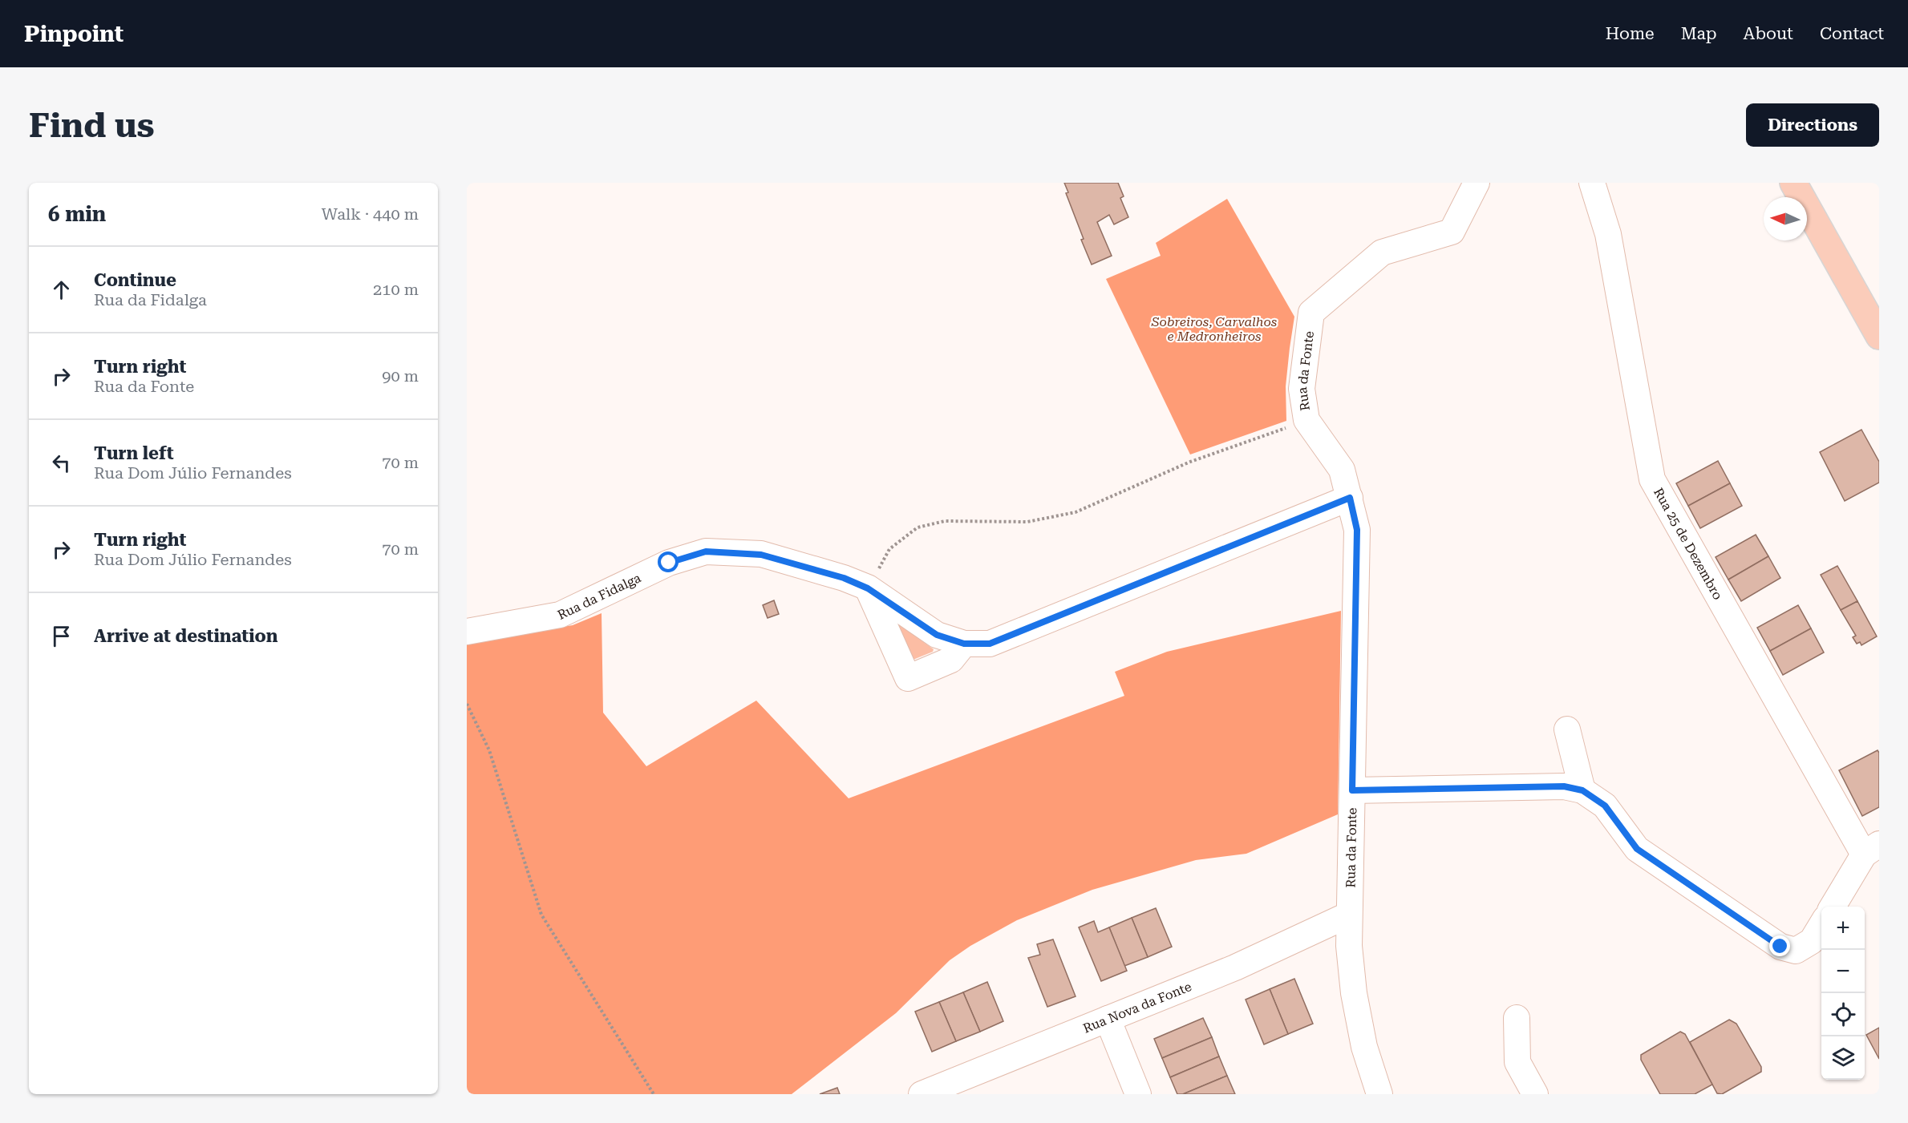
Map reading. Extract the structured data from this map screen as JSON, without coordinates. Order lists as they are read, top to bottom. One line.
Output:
{"streets":{"street":["Rua da Fonte","Rua 25 de Dezembro","Rua da Fidalga","Rua Nova da Fonte"]},"crossings":[["Rua da Fonte","Rua da Fidalga"],["Rua da Fonte","Rua Nova da Fonte"]],"parks":["Sobreiros, Carvalhos e Medronheiros"],"north":"left","page":{"header":"Pinpoint","nav":["Home","Map","About","Contact"],"buttons":"Directions","title":"Find us","heading":["6 min","Walk · 440 m"],"list":[["Continue","Rua da Fidalga","210 m"],["Turn right","Rua da Fonte","90 m"],["Turn left","Rua Dom Júlio Fernandes","70 m"],["Turn right","Rua Dom Júlio Fernandes","70 m"],"Arrive at destination"],"map_buttons":["+","−"]}}
